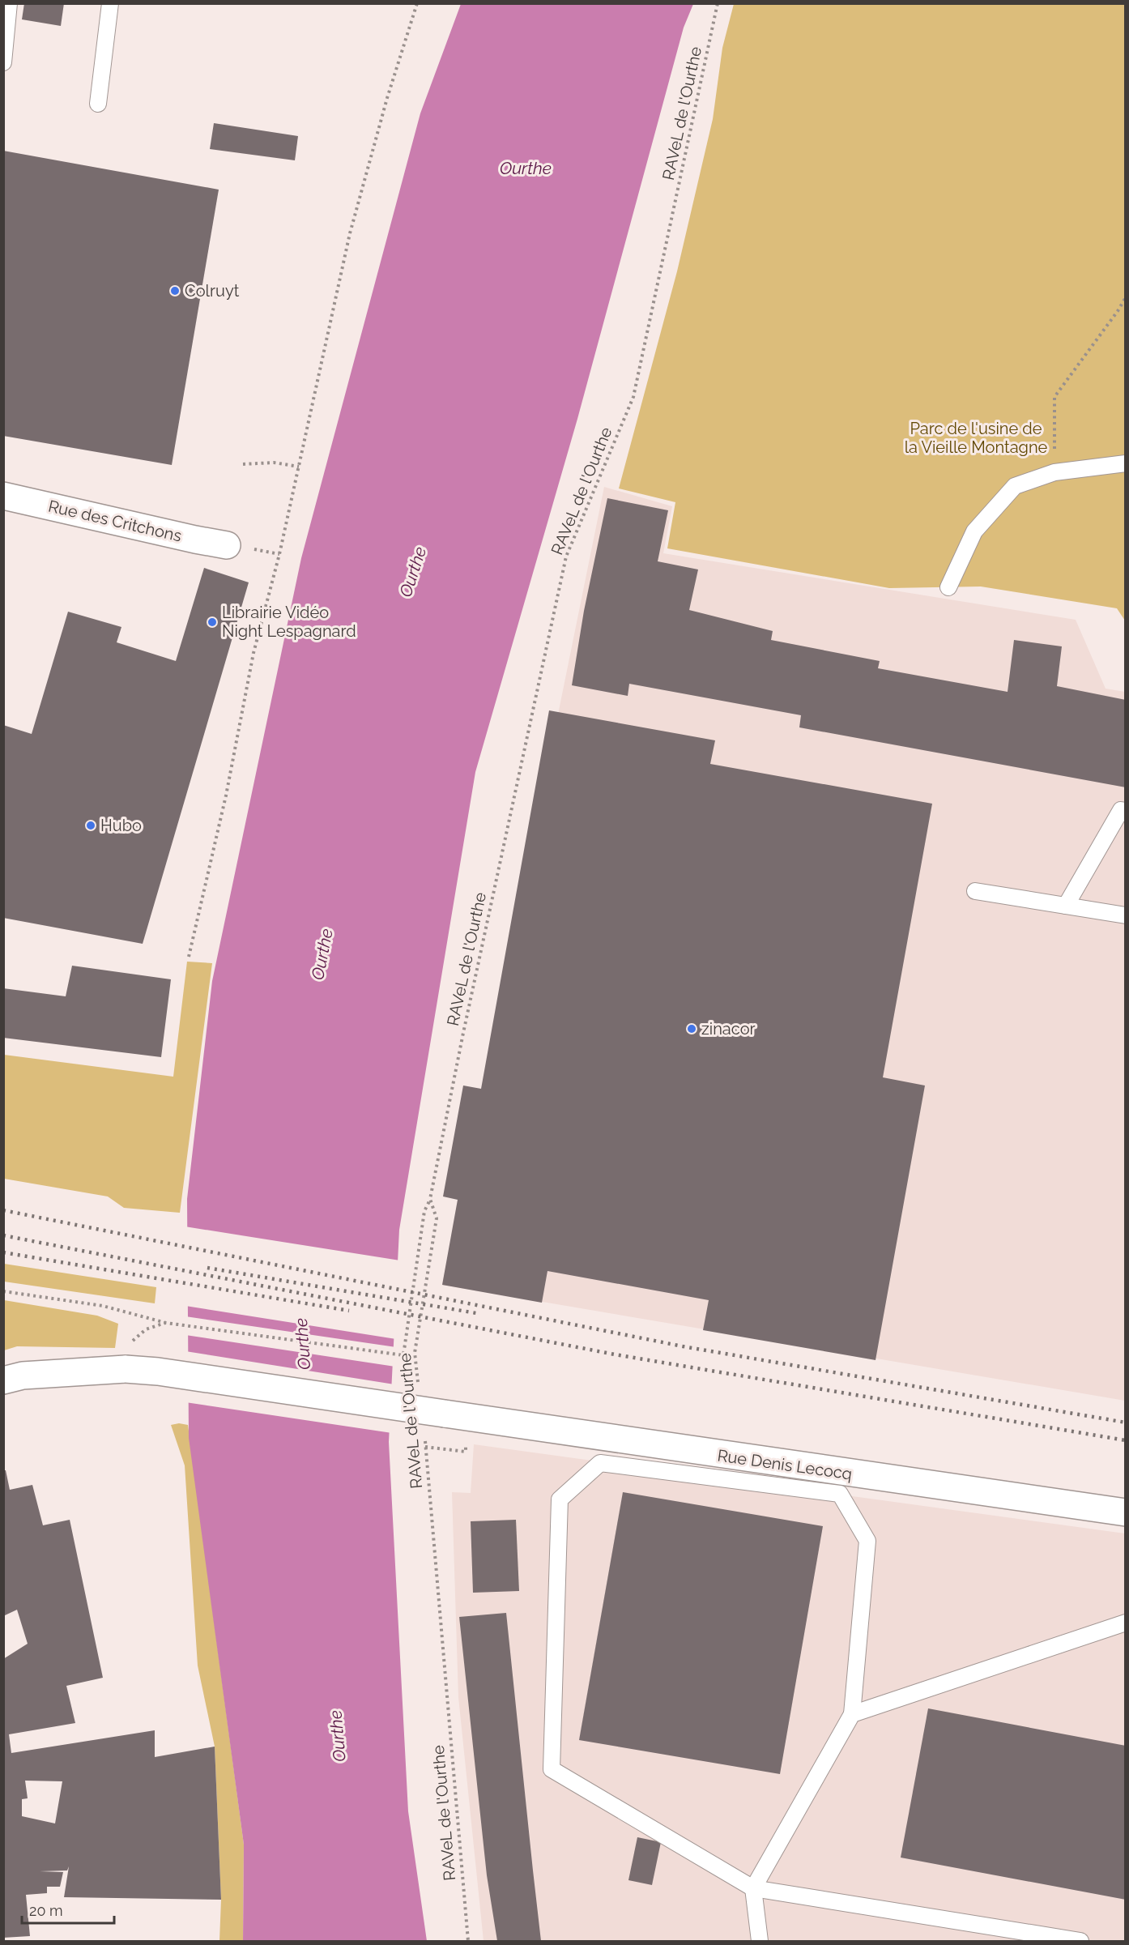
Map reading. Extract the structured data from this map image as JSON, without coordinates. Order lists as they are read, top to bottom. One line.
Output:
{"streets":{"street":["Rue des Critchons","Rue Denis Lecocq"],"path":["RAVeL de l'Ourthe"]},"water":["Ourthe"],"parks":["Parc de l'usine de la Vieille Montagne"],"places":["Colruyt","Librairie Vidéo Night Lespagnard","Hubo","zinacor"],"scale_bar":"20 m"}
